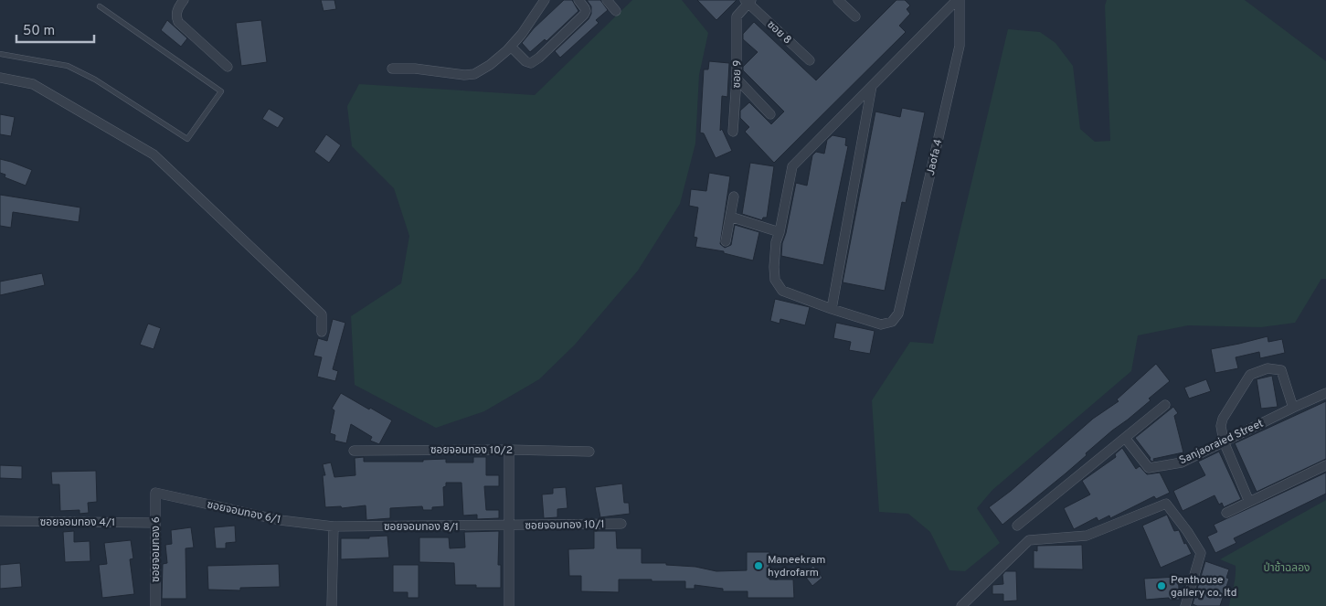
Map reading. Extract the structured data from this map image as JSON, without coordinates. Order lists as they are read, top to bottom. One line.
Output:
{"streets":{"street":["ซอย 8","ซอย 9","Jaofa 4","Sanjaoraied Street","ซอยจอมทอง 10/2","ซอยจอมทอง 6/1","ซอยจอมทอง 4/1","ซอยจอมทอง 10/1","ซอยจอมทอง 8/1","ซอยจอมทอง 6"]},"crossings":[["ซอย 8","ซอย 9"],["ซอยจอมทอง 6/1","ซอยจอมทอง 8/1"],["ซอยจอมทอง 6/1","ซอยจอมทอง 6"],["ซอยจอมทอง 4/1","ซอยจอมทอง 6"],["ซอยจอมทอง 10/1","ซอยจอมทอง 8/1"]],"parks":["ป่าช้าฉลอง"],"places":["Maneekram hydrofarm","Penthouse gallery co. ltd"],"scale_bar":"50 m"}
